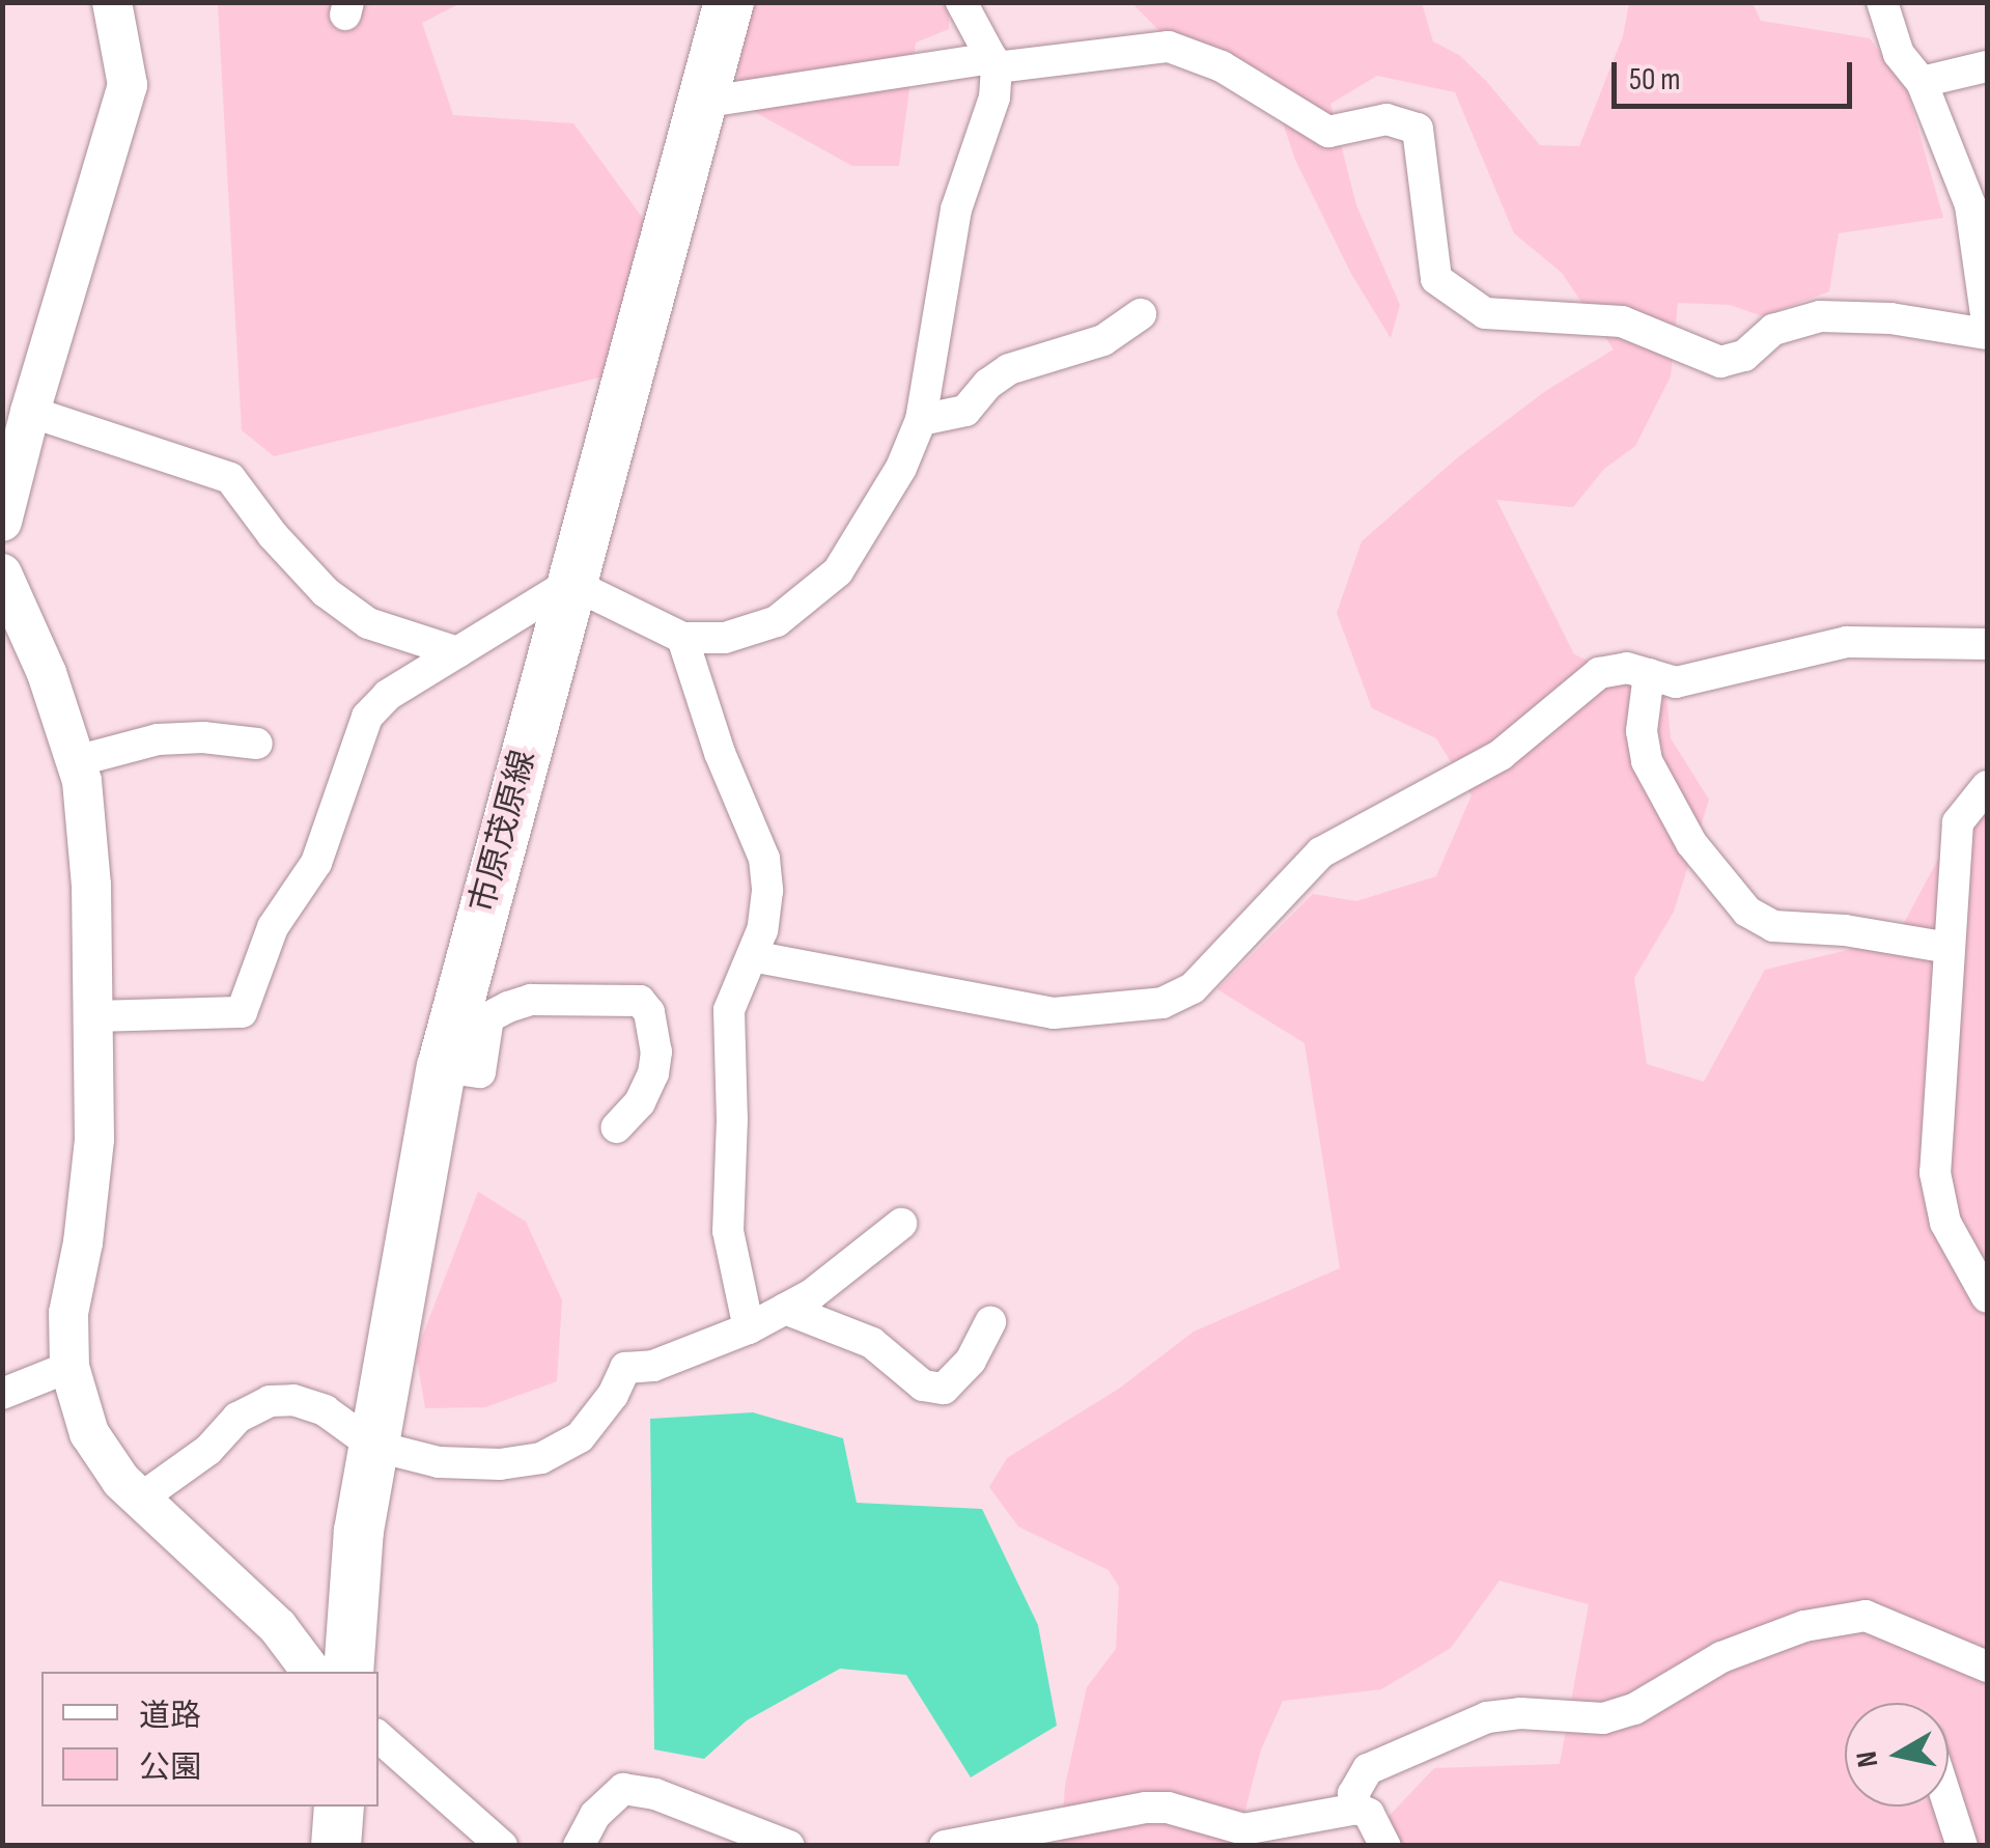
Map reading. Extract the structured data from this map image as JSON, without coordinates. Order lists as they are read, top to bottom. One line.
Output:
{"streets":{"main road":["市原茂原線"]},"legend":["道路","公園"],"scale_bar":"50 m","north":"left"}
